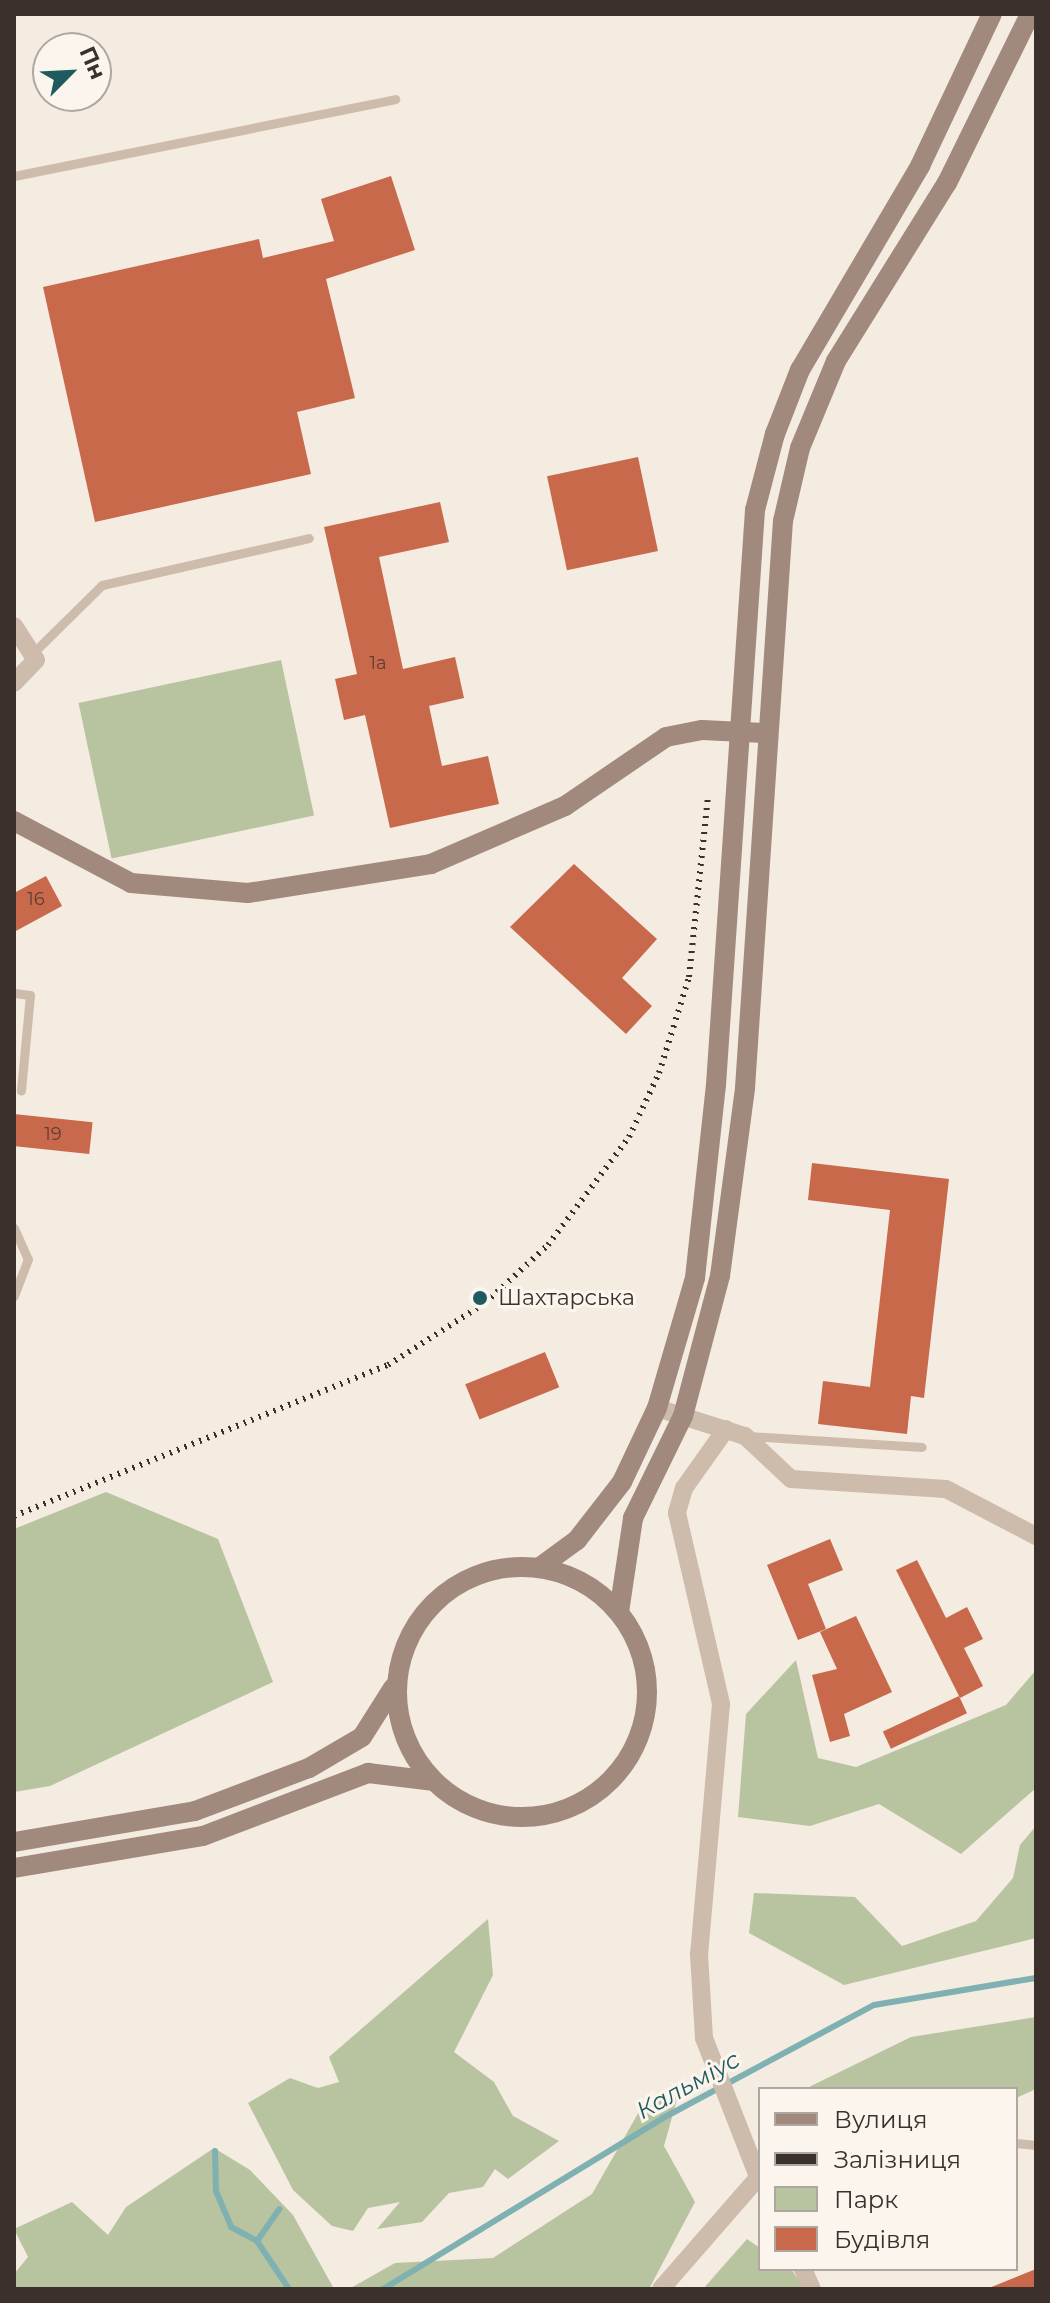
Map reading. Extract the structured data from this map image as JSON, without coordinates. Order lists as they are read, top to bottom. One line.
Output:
{"water":["Кальміус"],"places":["Шахтарська"],"house_numbers":["1а","16","19"],"legend":["Вулиця","Залізниця","Парк","Будівля"],"north":"top right"}
